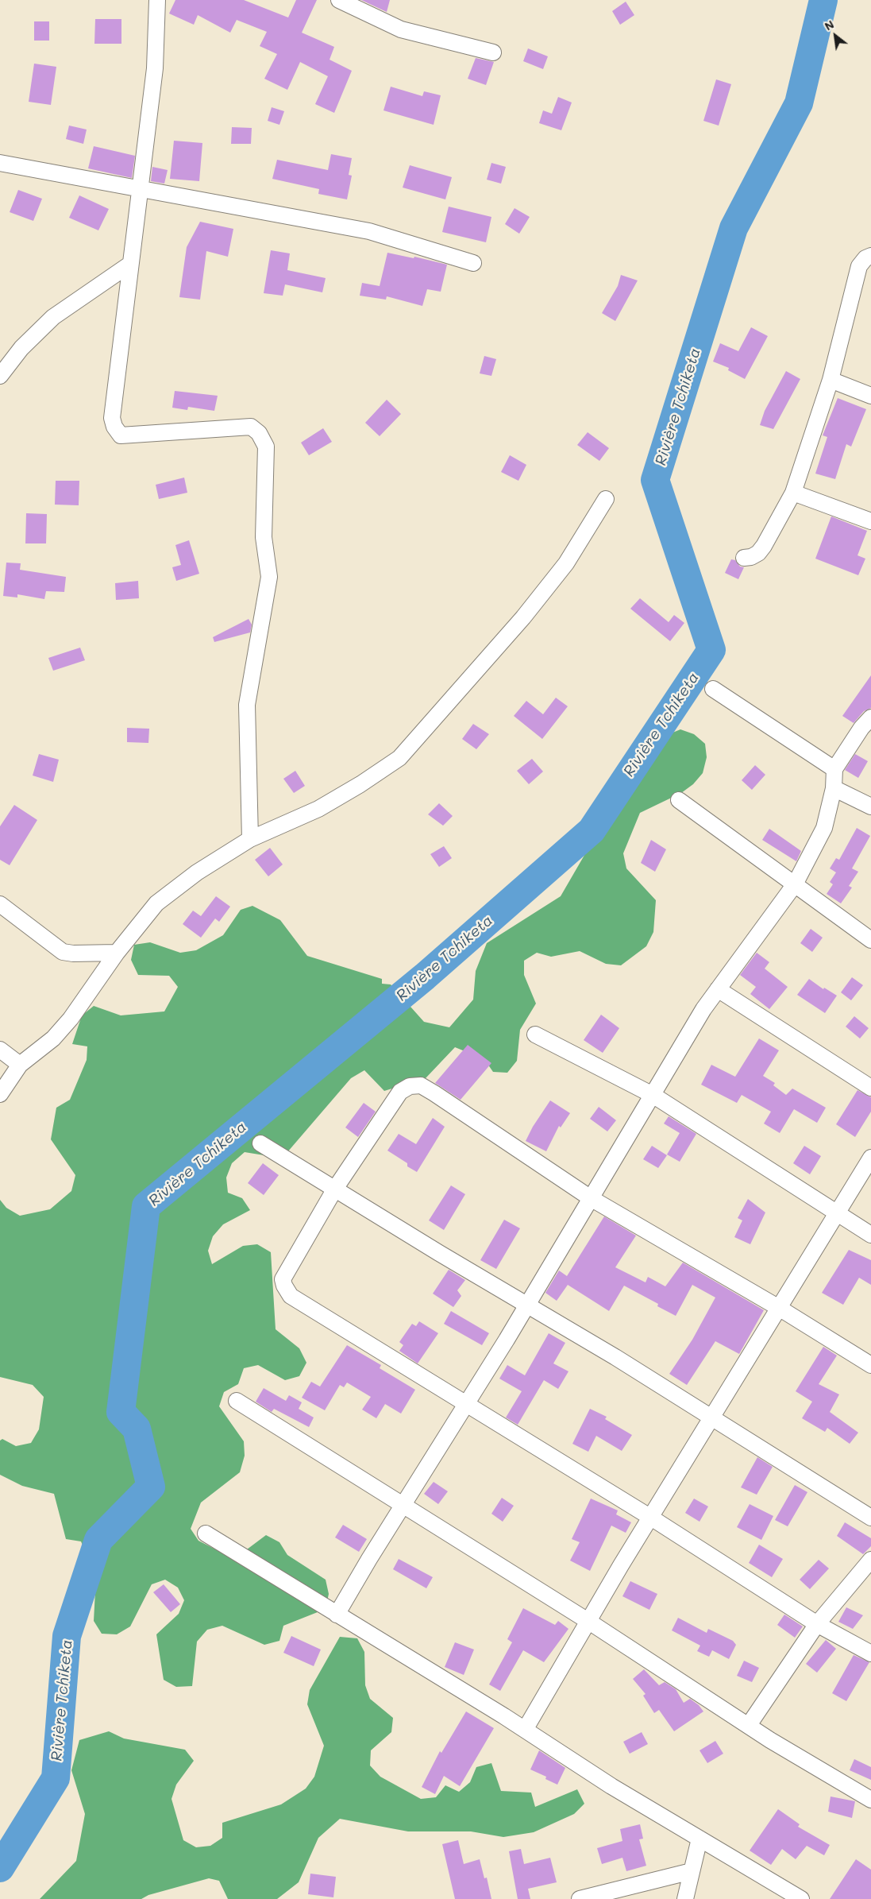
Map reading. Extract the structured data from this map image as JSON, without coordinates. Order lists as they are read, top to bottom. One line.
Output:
{"water":["Rivière Tchiketa"],"north":"top left"}
